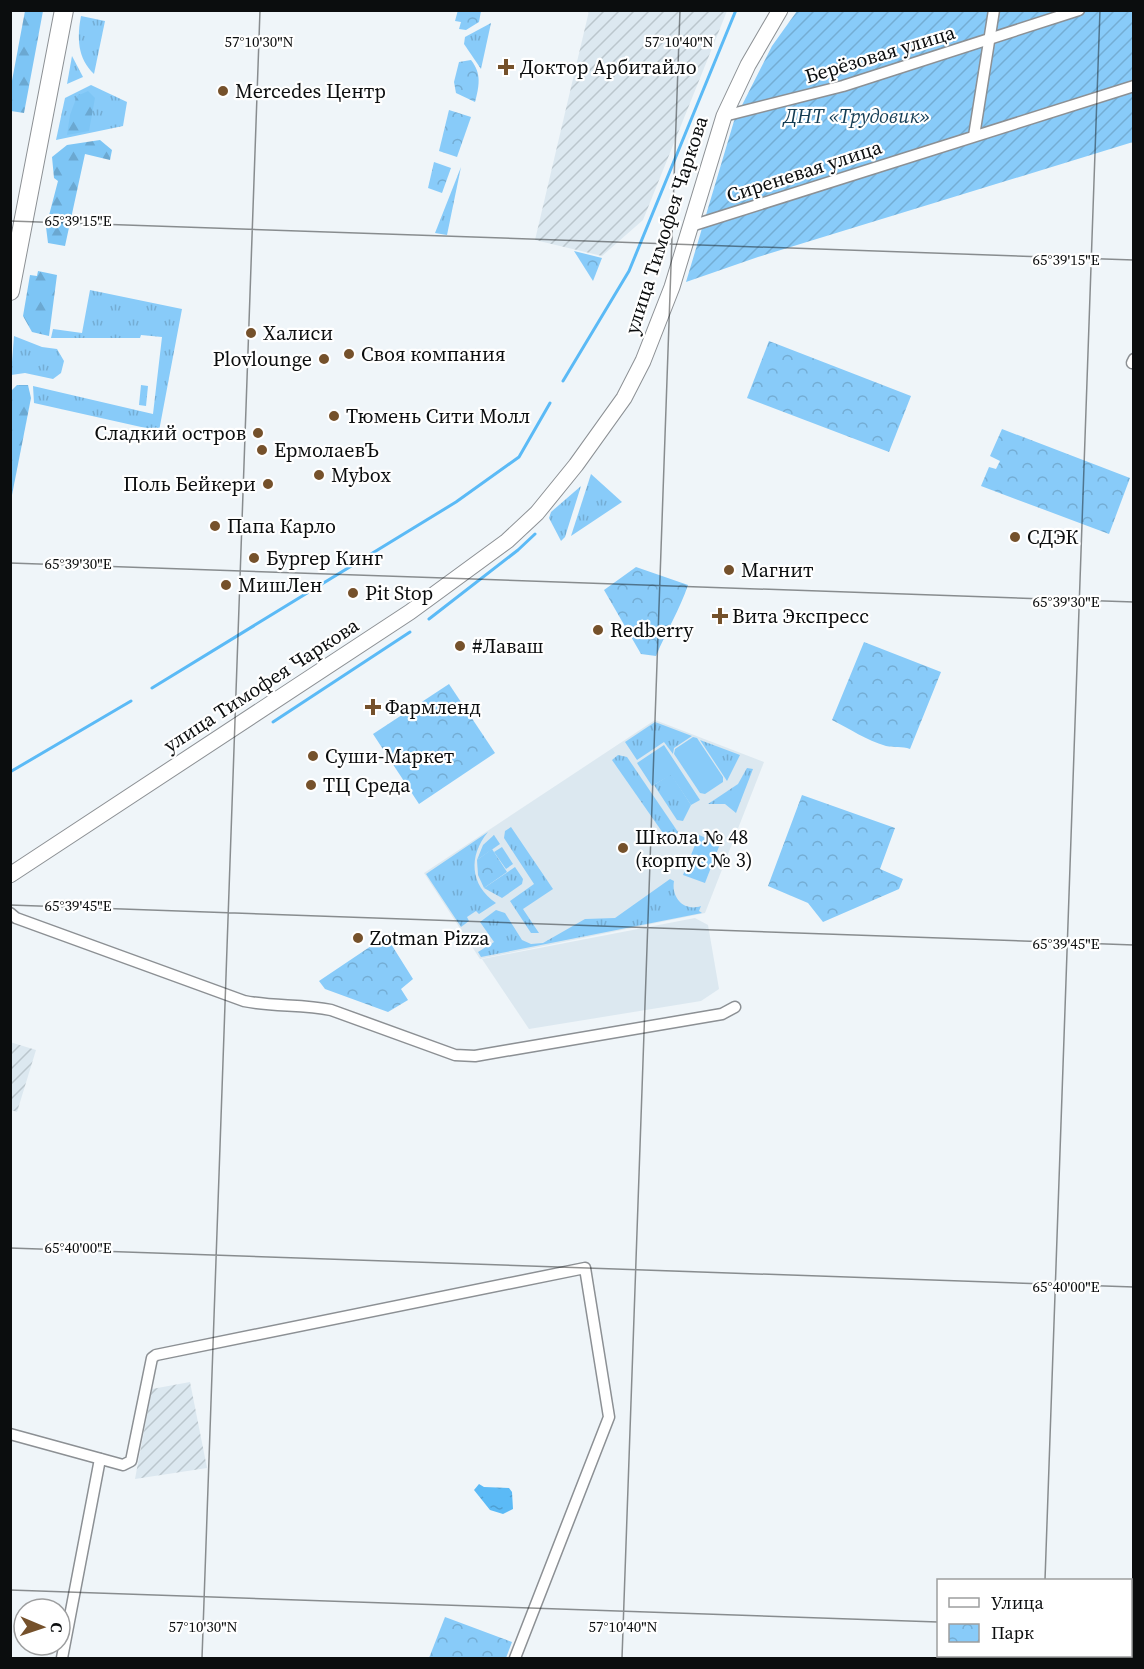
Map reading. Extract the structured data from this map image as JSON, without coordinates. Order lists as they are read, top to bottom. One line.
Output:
{"streets":{"main road":["улица Тимофея Чаркова"],"street":["Берёзовая улица","Сиреневая улица"]},"crossings":[["Берёзовая улица","улица Тимофея Чаркова"],["Сиреневая улица","улица Тимофея Чаркова"]],"parks":["ДНТ «Трудовик»"],"places":{"health":["Доктор Арбитайло","Вита Экспресс","Фармленд"],"other":["Mercedes Центр","Халиси","Своя компания","Plovlounge","Тюмень Сити Молл","Сладкий остров","ЕрмолаевЪ","Mybox","Поль Бейкери","Папа Карло","СДЭК","Бургер Кинг","Магнит","МишЛен","Pit Stop","Redberry","#Лаваш","Суши-Маркет","ТЦ Среда","Школа № 48 (корпус № 3)","Zotman Pizza"]},"legend":["Улица","Парк"],"north":"right","coordinates":["57°10'30\"N","57°10'40\"N","65°39'15\"E","65°39'30\"E","65°39'45\"E","65°40'00\"E"]}
